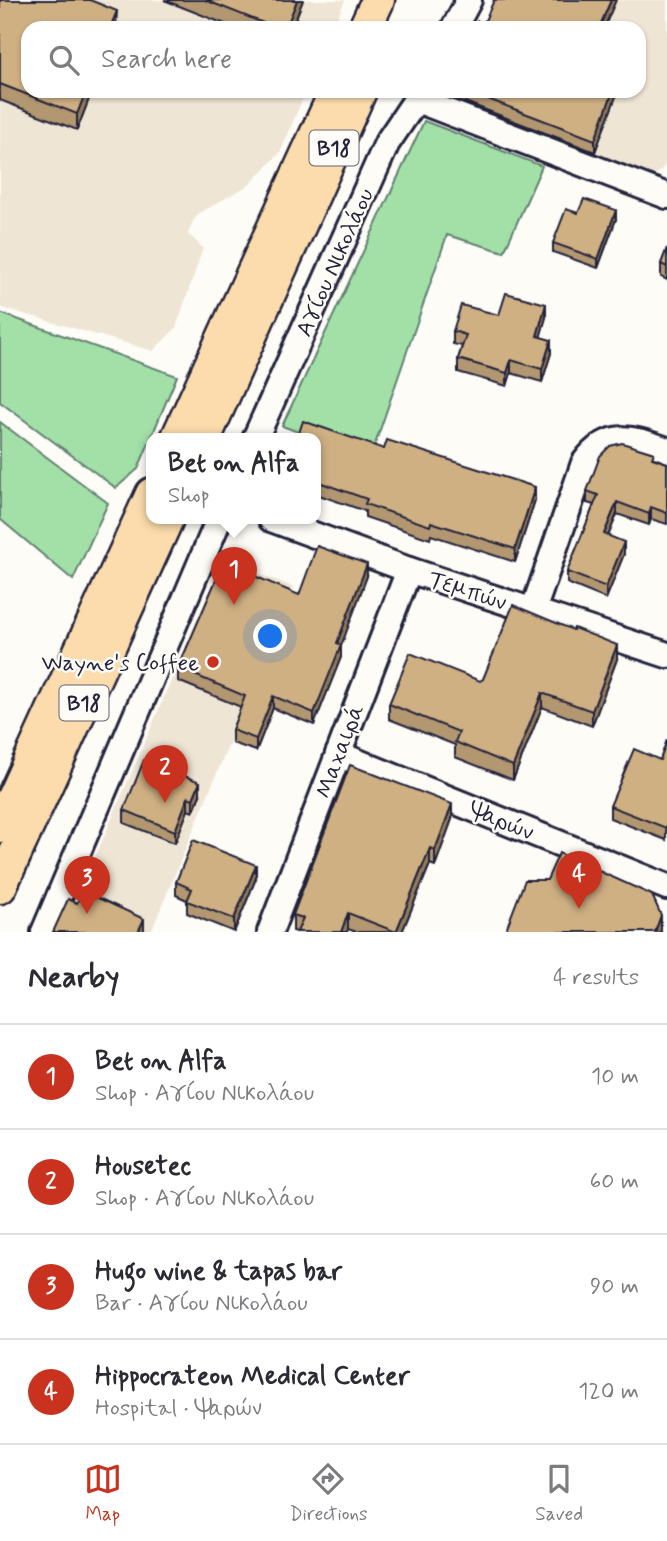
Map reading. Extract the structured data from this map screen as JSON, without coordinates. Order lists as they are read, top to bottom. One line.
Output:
{"streets":{"main road":["B18"],"street":["Αγίου Νικολάου","Τεμπών","Μαχαιρά","Ψαρών"]},"crossings":[["Τεμπών","Μαχαιρά"],["Μαχαιρά","Ψαρών"]],"places":["Wayne's Coffee"],"page":{"search":"Search here","popup":["Bet on Alfa","Shop"],"pins":["1","2","4","3"],"heading":["Nearby","4 results"],"list":[{"mark":"1","name":"Bet on Alfa","note":"Shop · Αγίου Νικολάου","value":"10 m"},{"mark":"2","name":"Housetec","note":"Shop · Αγίου Νικολάου","value":"60 m"},{"mark":"3","name":"Hugo wine & tapas bar","note":"Bar · Αγίου Νικολάου","value":"90 m"},{"mark":"4","name":"Hippocrateon Medical Center","note":"Hospital · Ψαρών","value":"120 m"}],"nav":["Map","Directions","Saved"]}}
